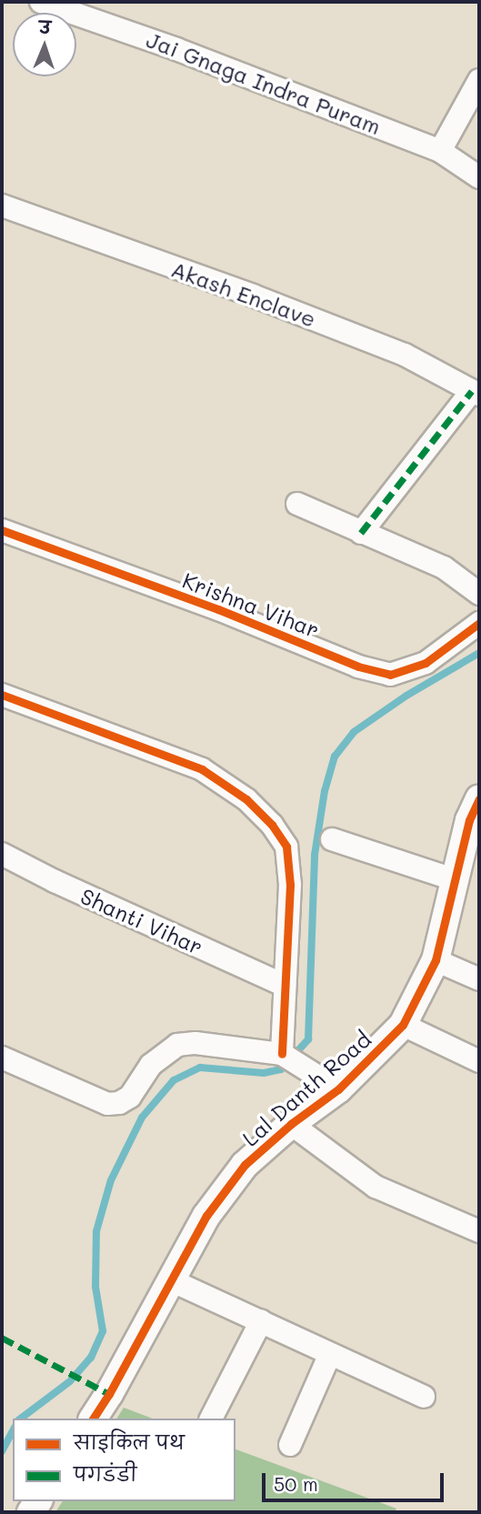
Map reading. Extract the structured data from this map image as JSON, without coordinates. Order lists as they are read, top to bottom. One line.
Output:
{"streets":{"street":["Jai Gnaga Indra Puram","Akash Enclave","Krishna Vihar","Shanti Vihar","Lal Danth Road"]},"legend":["साइकिल पथ","पगडंडी"],"scale_bar":"50 m","north":"top"}
